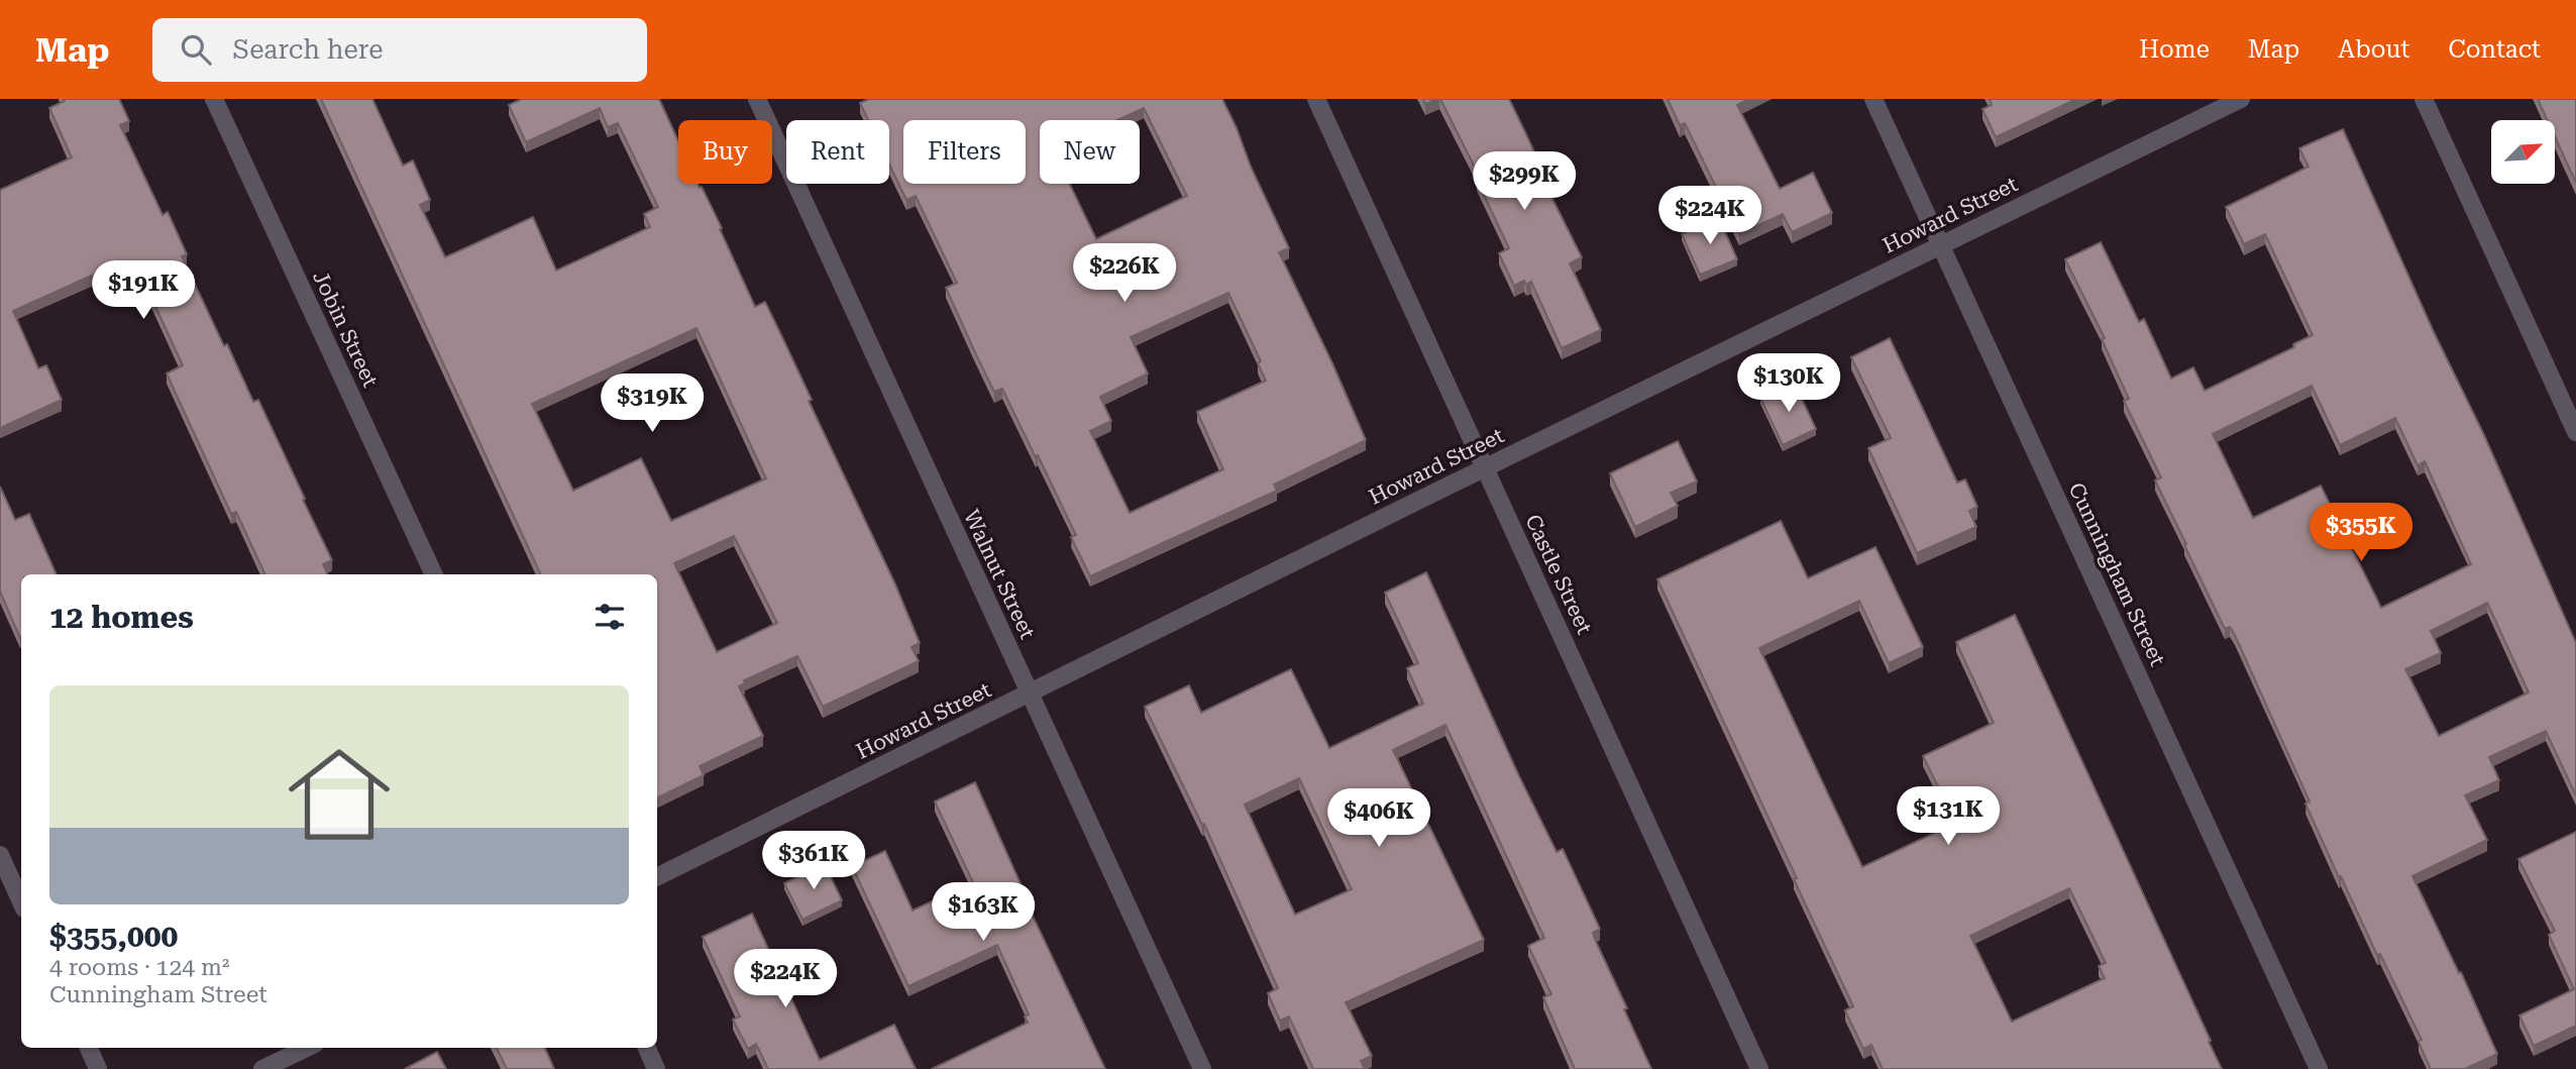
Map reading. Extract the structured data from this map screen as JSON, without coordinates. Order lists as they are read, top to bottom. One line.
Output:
{"streets":{"street":["Howard Street","Jobin Street","Walnut Street","Castle Street","Cunningham Street"]},"crossings":[["Howard Street","Walnut Street"],["Howard Street","Castle Street"],["Howard Street","Cunningham Street"]],"north":"top right","page":{"header":"Map","search":"Search here","nav":["Home","Map","About","Contact"],"chip":["Buy","Rent","Filters","New"],"price":["$299K","$224K","$226K","$191K","$130K","$319K","$355K","$131K","$406K","$361K","$163K","$224K"],"heading":"12 homes","list":[{"name":"$355,000","note":"4 rooms · 124 m² · Cunningham Street"}]}}
